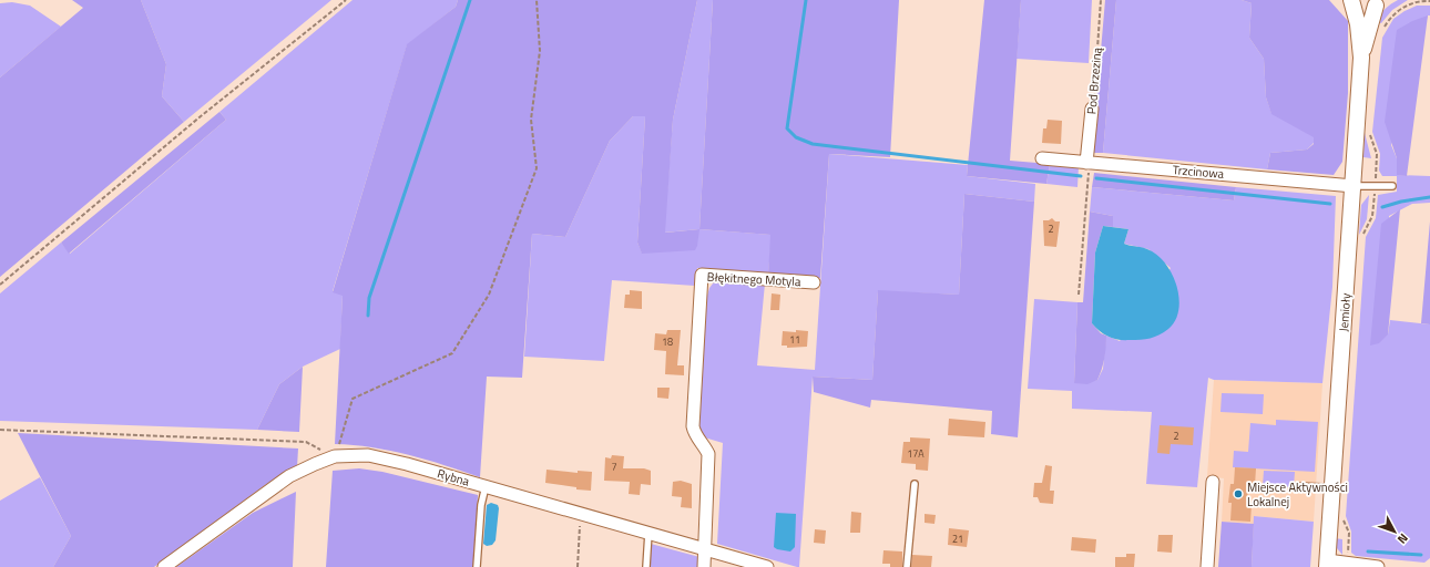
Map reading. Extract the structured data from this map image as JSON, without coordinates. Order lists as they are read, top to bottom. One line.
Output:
{"streets":{"street":["Pod Brzeziną","Trzcinowa","Błękitnego Motyla","Jemioły","Rybna"]},"crossings":[["Pod Brzeziną","Trzcinowa"],["Trzcinowa","Jemioły"],["Błękitnego Motyla","Rybna"]],"places":["Miejsce Aktywności Lokalnej"],"house_numbers":["2","11","18","2","17A","7","21"],"north":"bottom right"}
